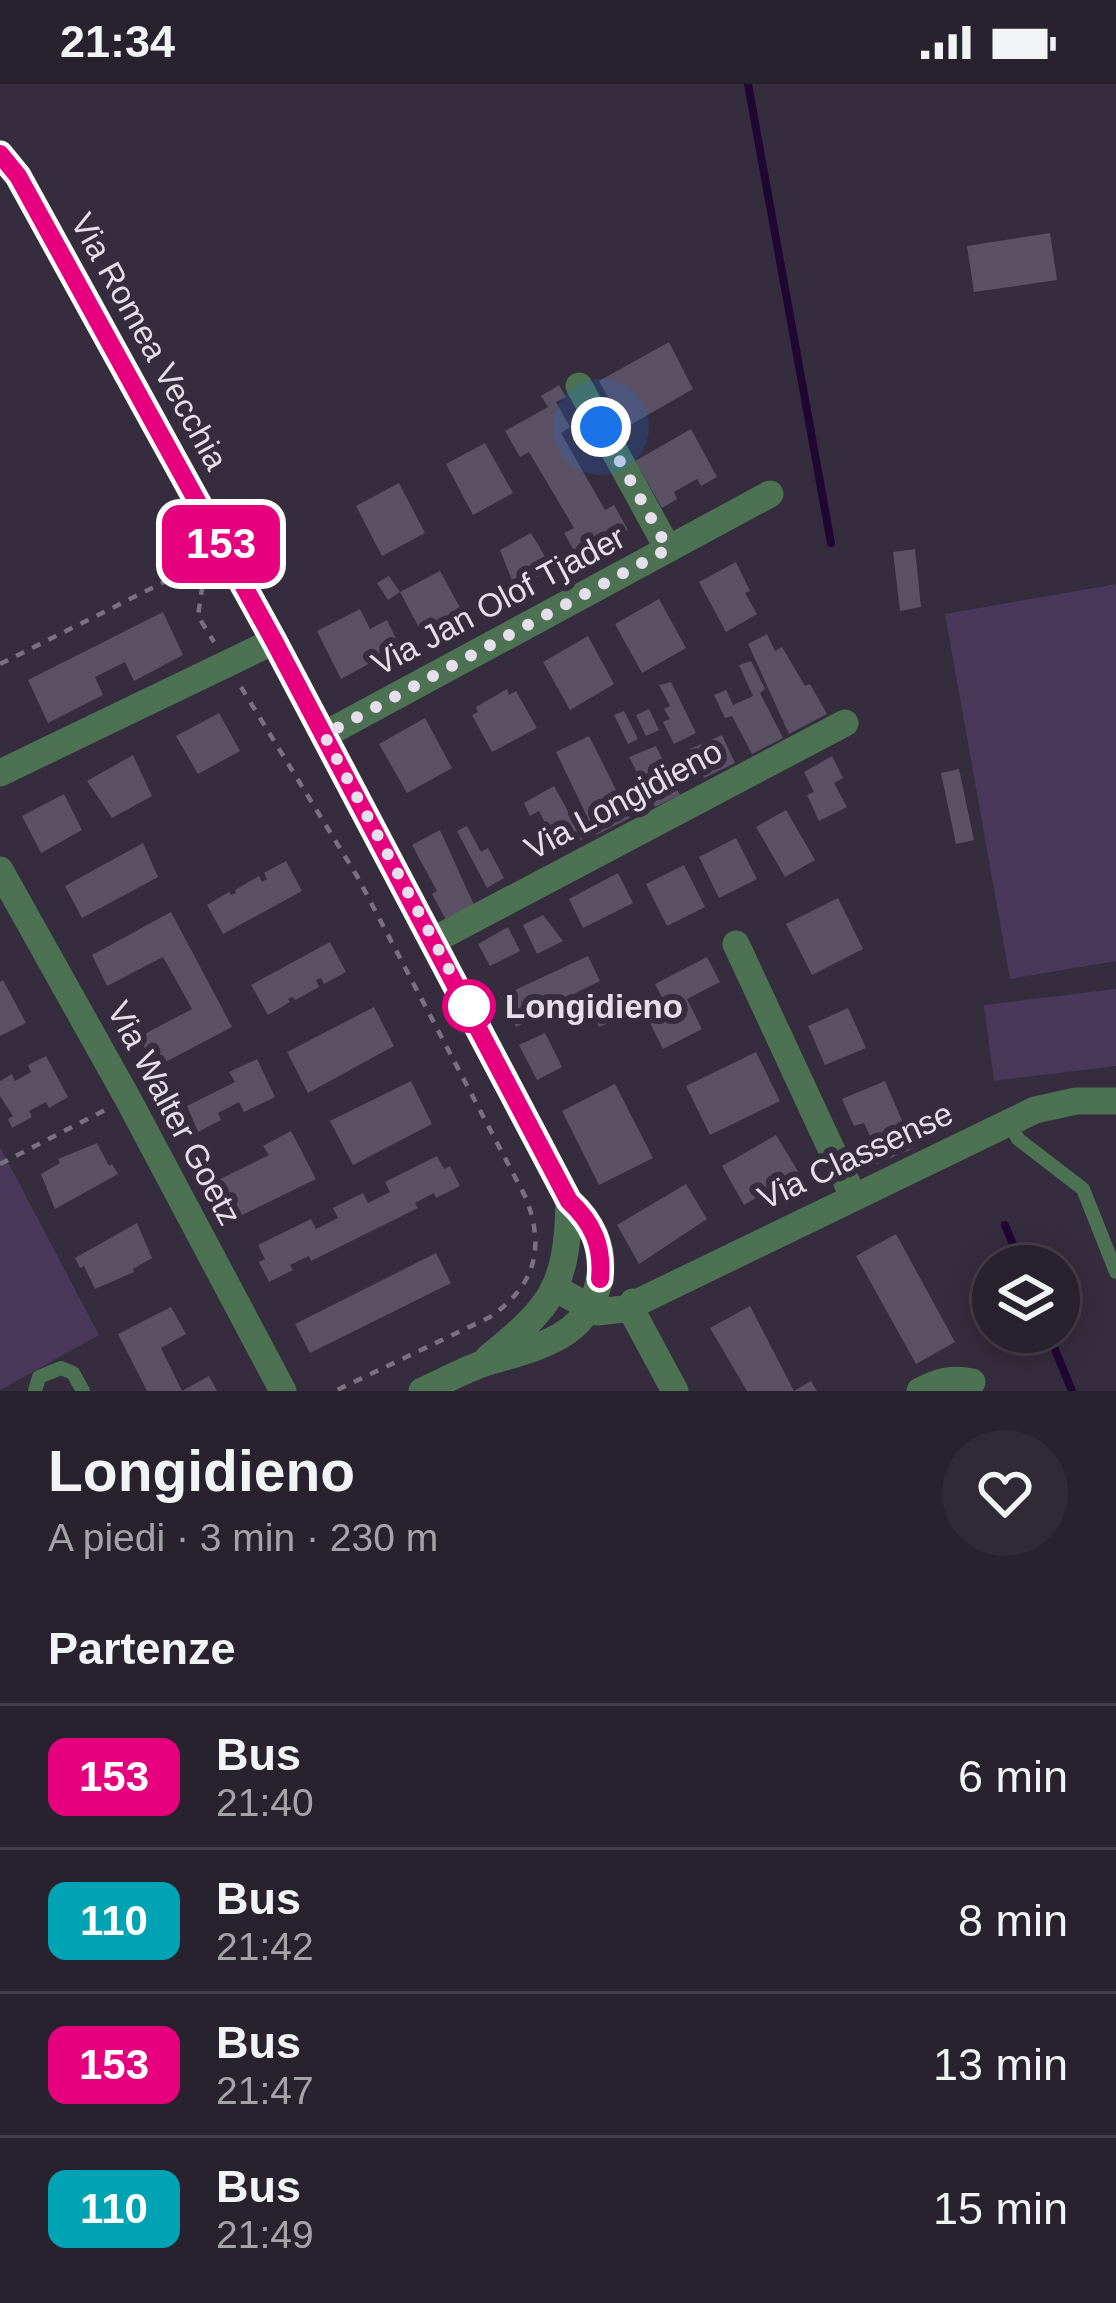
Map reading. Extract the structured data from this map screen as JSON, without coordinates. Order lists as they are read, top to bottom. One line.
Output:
{"streets":{"street":["Via Romea Vecchia","Via Jan Olof Tjader","Via Longidieno","Via Walter Goetz","Via Classense"]},"crossings":[["Via Romea Vecchia","Via Jan Olof Tjader"],["Via Romea Vecchia","Via Longidieno"]],"places":["Longidieno"],"lines":["bus line 153"],"page":{"status":"21:34","on_map":"153","heading":[["Longidieno","A piedi · 3 min · 230 m"],"Partenze"],"list":[{"mark":"153","name":"Bus","note":"21:40","value":"6 min"},{"mark":"110","name":"Bus","note":"21:42","value":"8 min"},{"mark":"153","name":"Bus","note":"21:47","value":"13 min"},{"mark":"110","name":"Bus","note":"21:49","value":"15 min"}]}}
